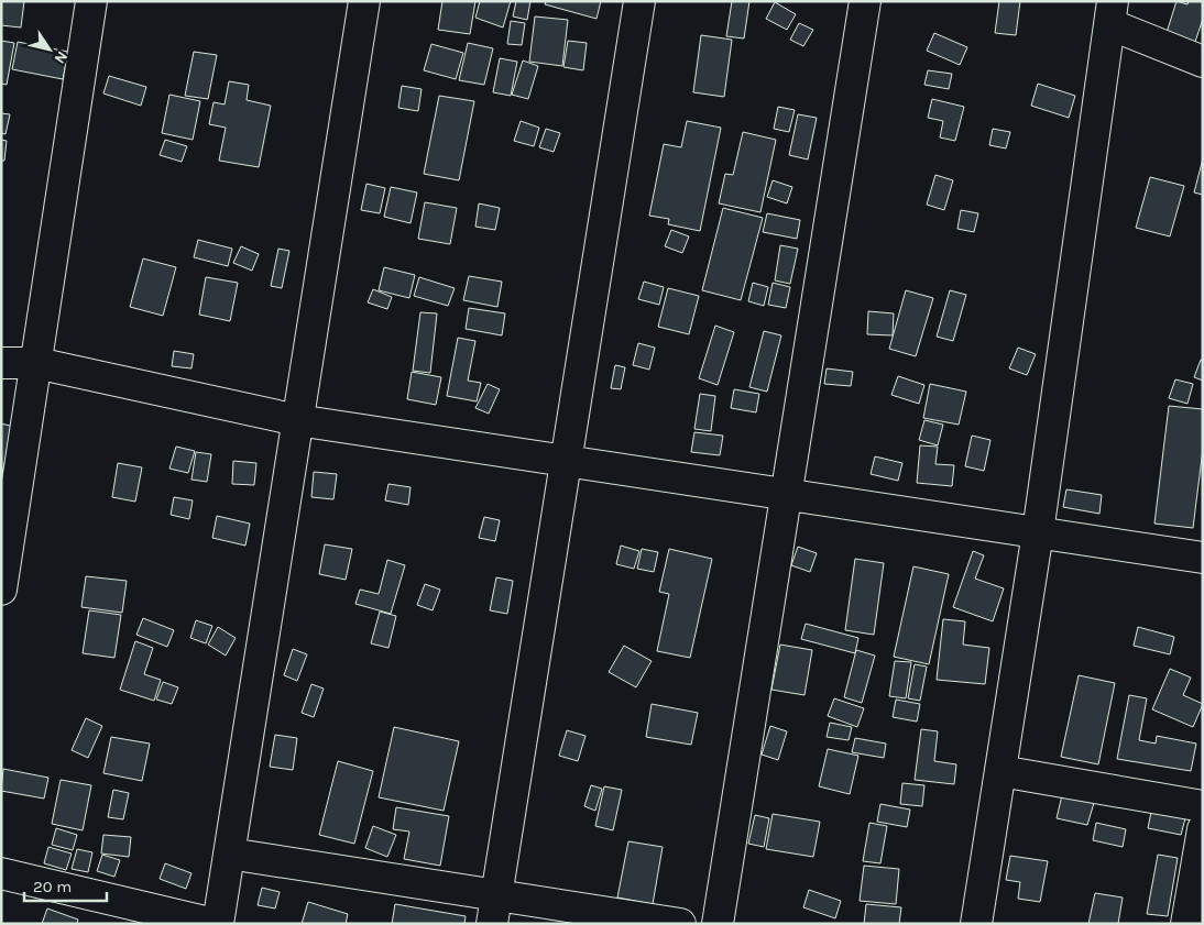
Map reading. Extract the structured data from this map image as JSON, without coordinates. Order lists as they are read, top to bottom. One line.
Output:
{"scale_bar":"20 m","north":"bottom right"}
